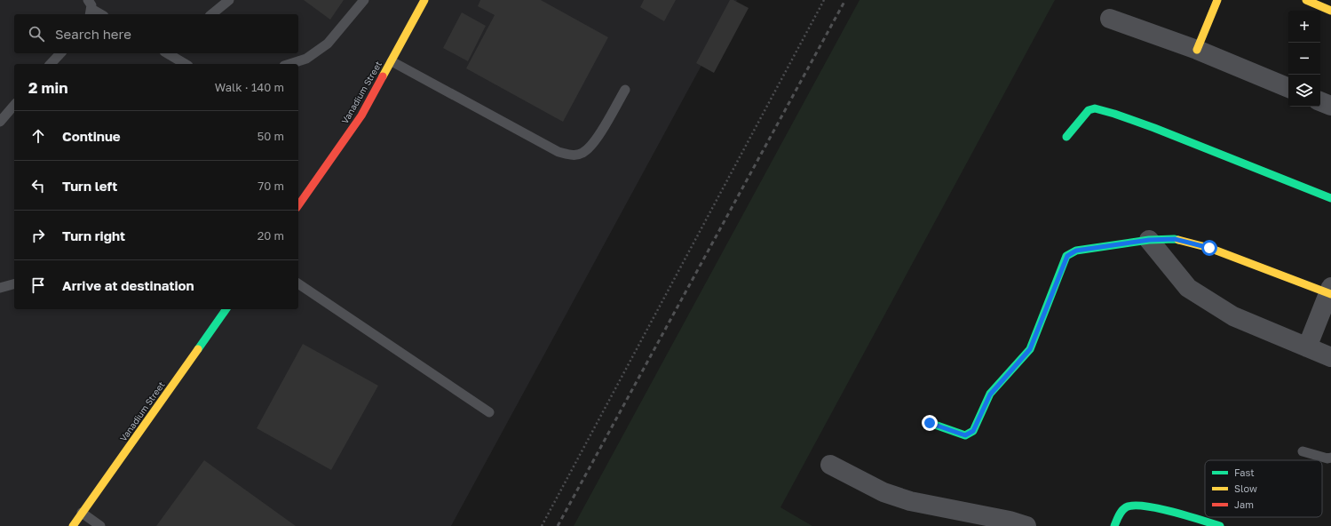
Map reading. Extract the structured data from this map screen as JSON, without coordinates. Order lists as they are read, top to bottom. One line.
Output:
{"streets":{"street":["Vanadium Street"]},"legend":["Fast","Slow","Jam"],"page":{"map_buttons":["+","−"],"search":"Search here","heading":["2 min","Walk · 140 m"],"list":[["Continue","50 m"],["Turn left","70 m"],["Turn right","20 m"],"Arrive at destination"]}}
